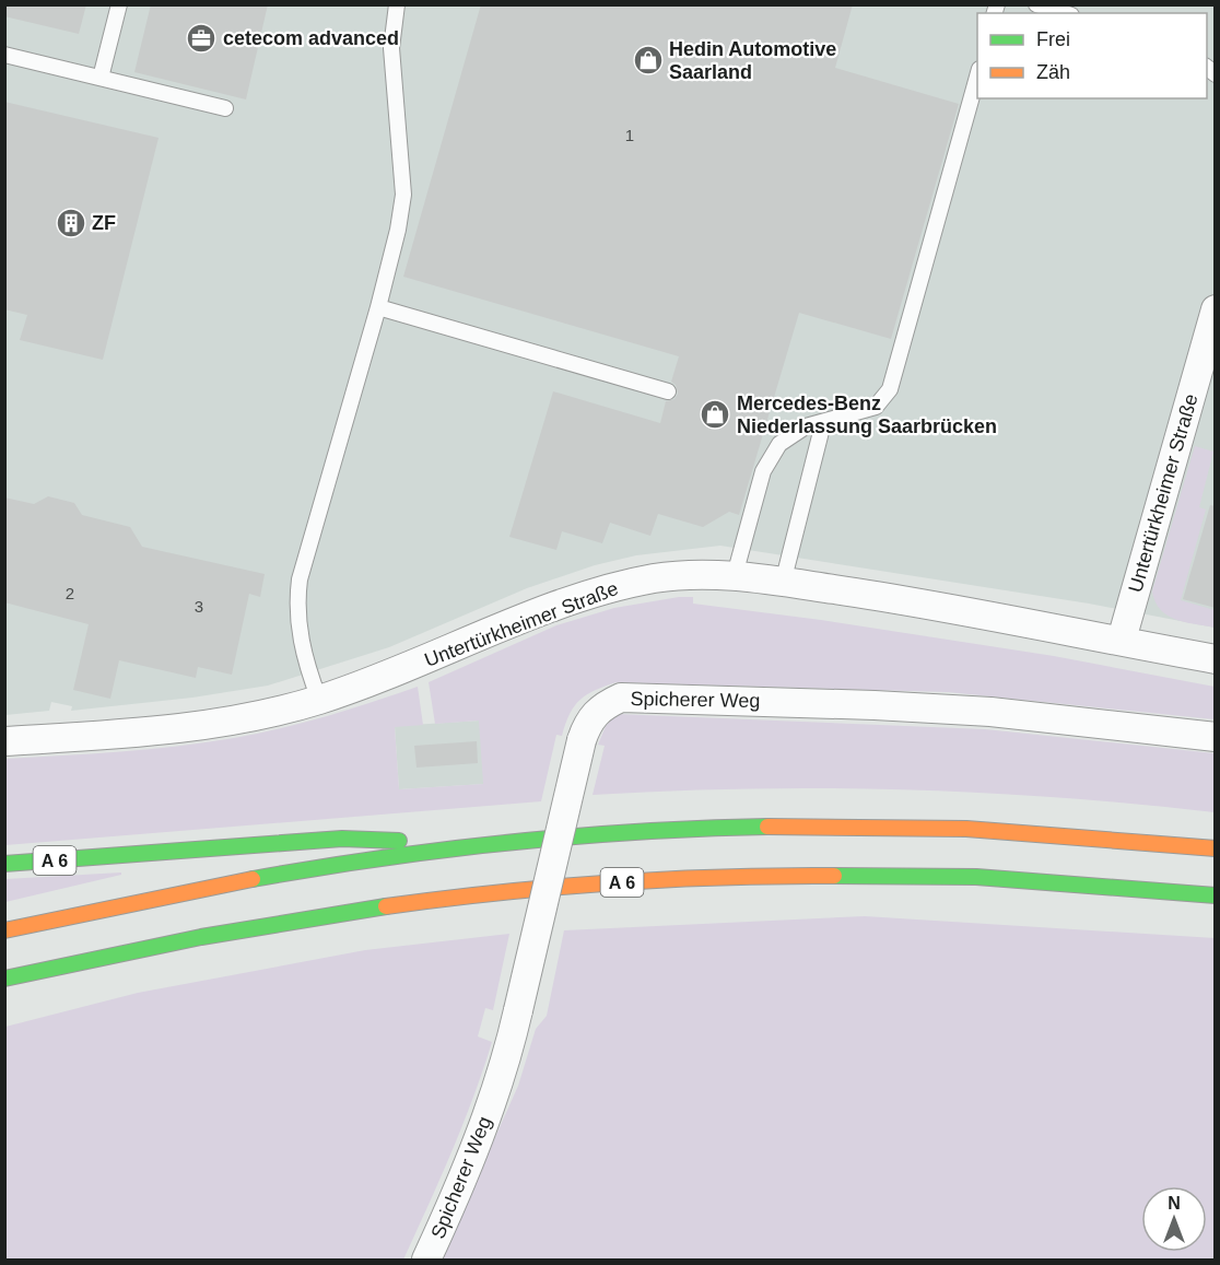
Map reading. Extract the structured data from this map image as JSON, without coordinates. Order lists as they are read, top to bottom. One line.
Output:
{"streets":{"highway":["A 6"],"street":["Untertürkheimer Straße","Spicherer Weg"]},"places":{"office":["cetecom advanced"],"shop":["Hedin Automotive Saarland","Mercedes-Benz Niederlassung Saarbrücken"],"building":["ZF"]},"house_numbers":["1","2","3"],"legend":["Frei","Zäh"],"north":"top"}
